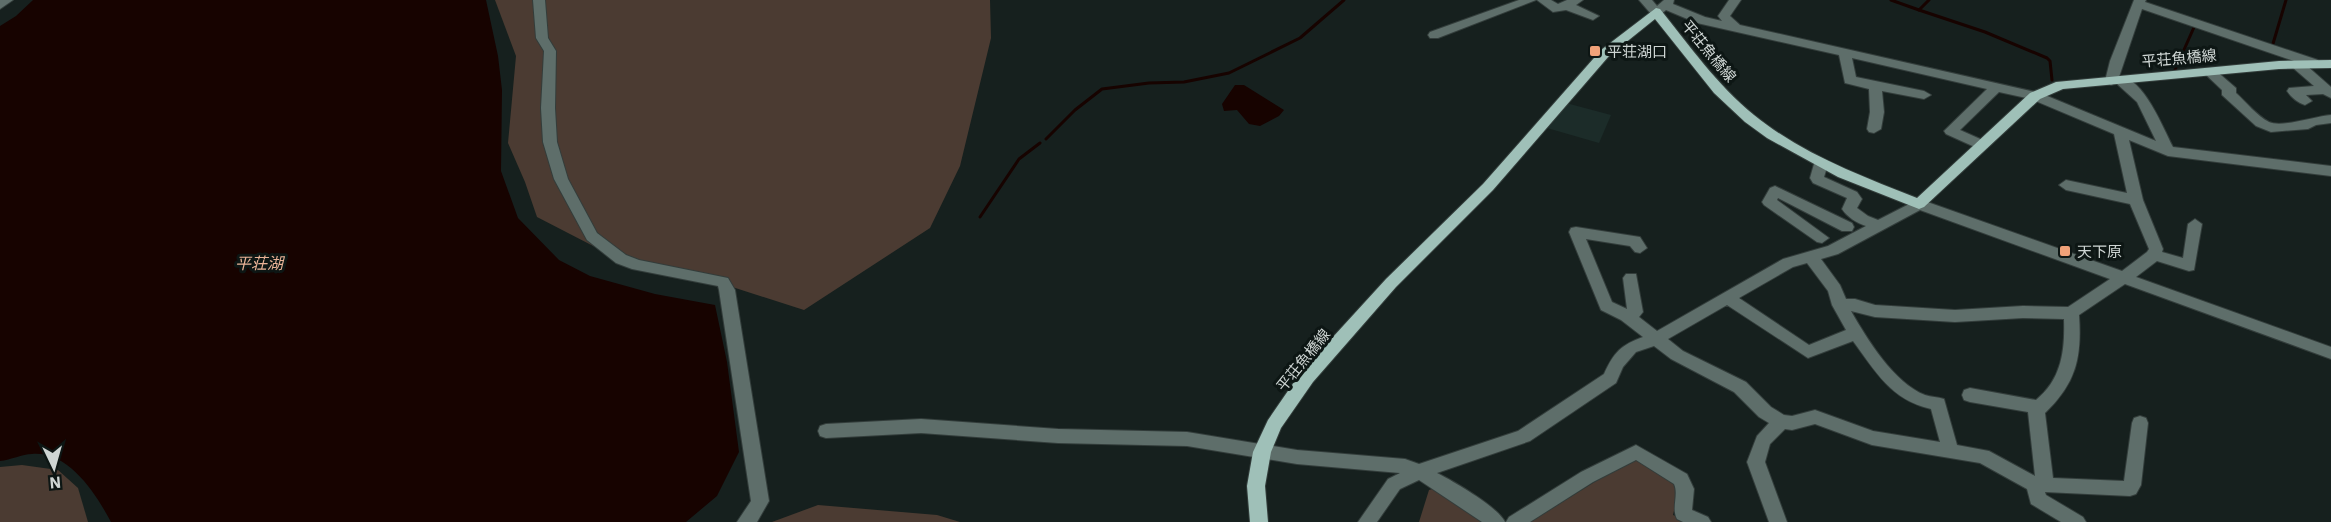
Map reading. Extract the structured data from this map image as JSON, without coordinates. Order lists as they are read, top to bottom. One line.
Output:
{"streets":{"main road":["平荘魚橋線"]},"water":["平荘湖"],"places":{"transit":["平荘湖口","天下原"]},"north":"bottom"}
